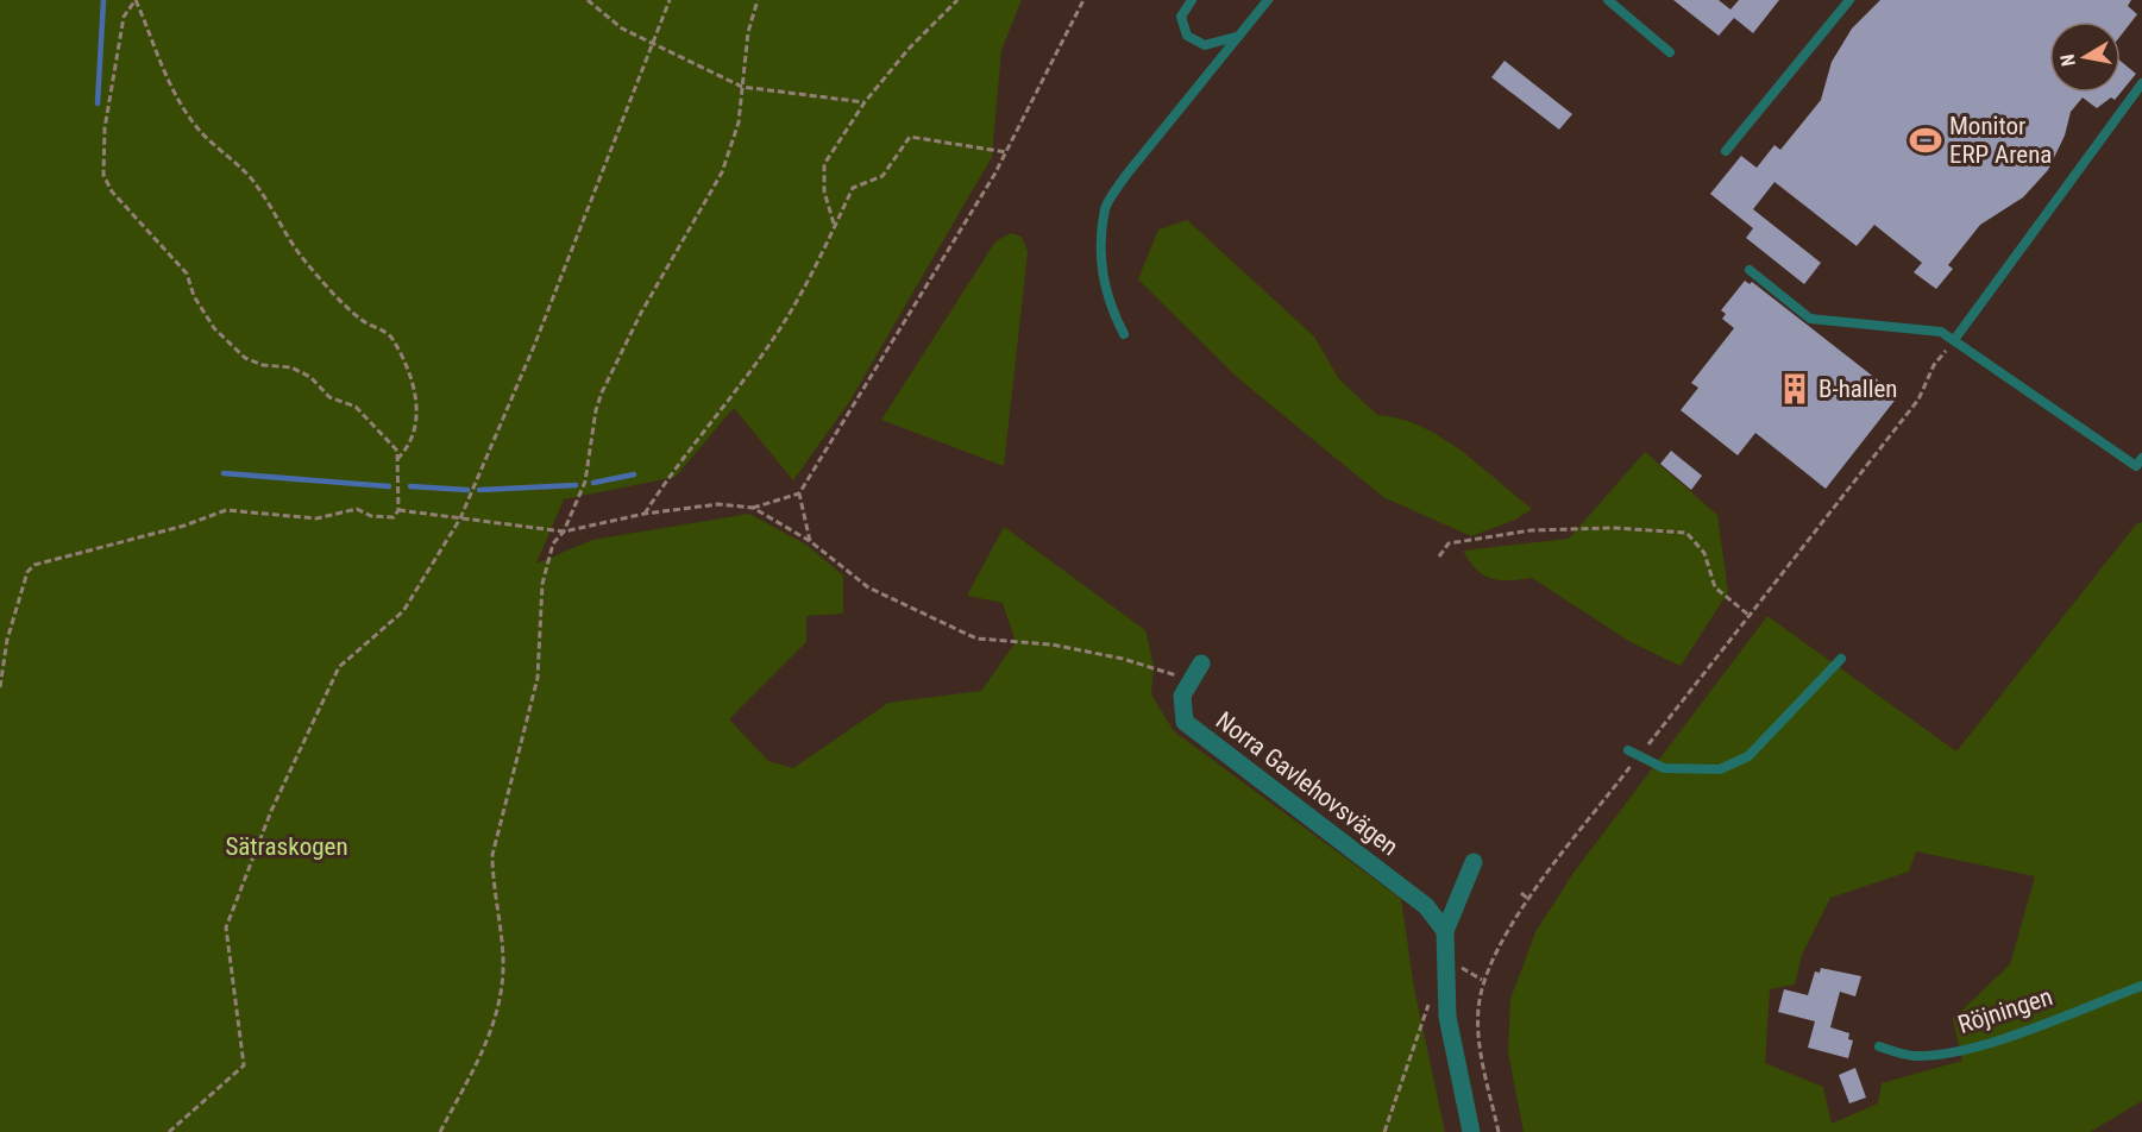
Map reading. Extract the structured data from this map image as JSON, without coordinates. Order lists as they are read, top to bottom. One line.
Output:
{"streets":{"street":["Norra Gavlehovsvägen"],"lane":["Röjningen"]},"parks":["Sätraskogen"],"places":{"sports":["Monitor ERP Arena"],"building":["B-hallen"]},"north":"left"}
